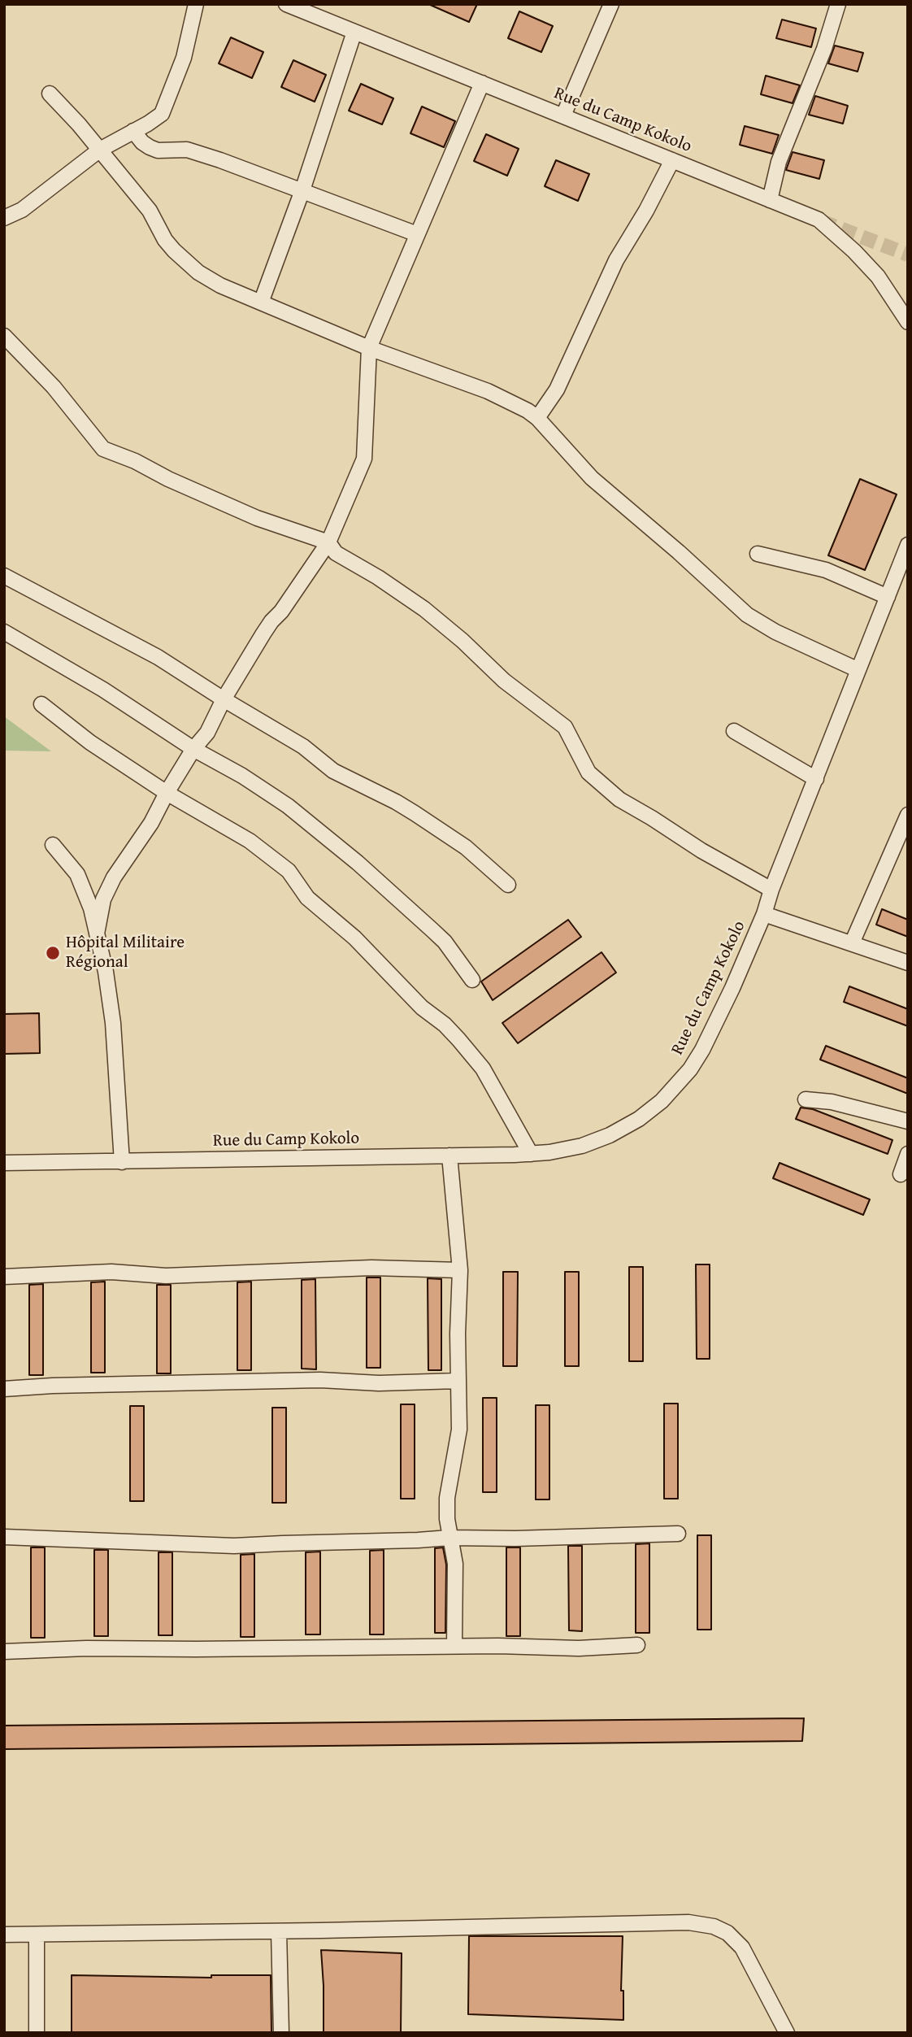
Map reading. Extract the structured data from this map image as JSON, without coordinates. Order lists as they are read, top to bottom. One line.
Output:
{"streets":{"street":["Rue du Camp Kokolo"]},"places":["Hôpital Militaire Régional"]}
